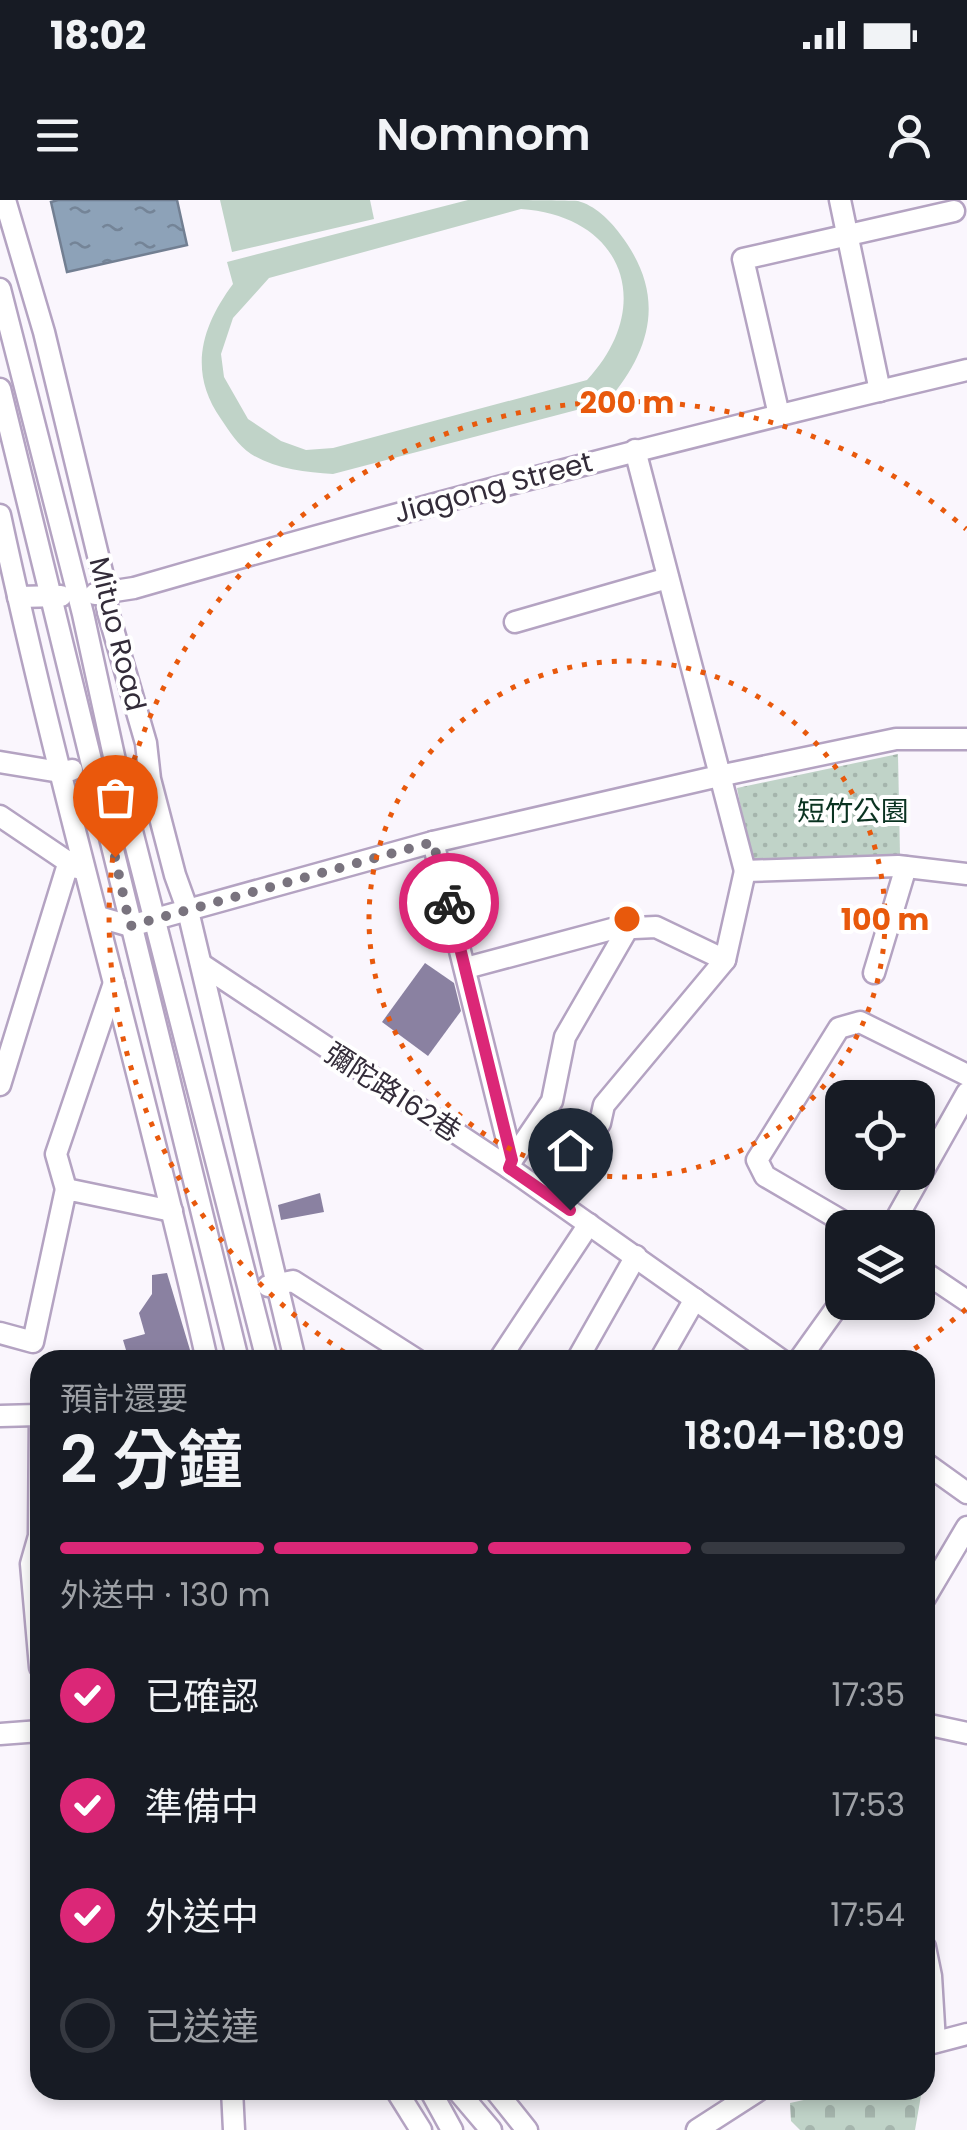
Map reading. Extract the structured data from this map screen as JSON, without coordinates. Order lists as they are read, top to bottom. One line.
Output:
{"streets":{"street":["Jiagong Street","Mituo Road","彌陀路162巷"]},"crossings":[["Jiagong Street","Mituo Road"],["Mituo Road","彌陀路162巷"]],"parks":["短竹公園"],"page":{"status":"18:02","header":"Nomnom","heading":["2 分鐘","預計還要","18:04–18:09"],"bar":"外送中 · 130 m","list":[["已確認","17:35"],["準備中","17:53"],["外送中","17:54"],"已送達"]},"rings":["200 m","100 m"]}
